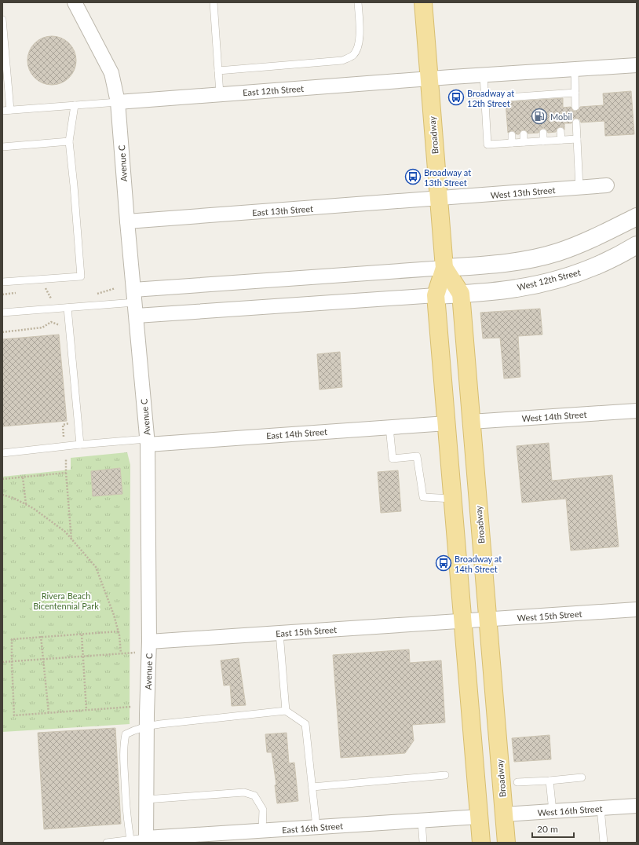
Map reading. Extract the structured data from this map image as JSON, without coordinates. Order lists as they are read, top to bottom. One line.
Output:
{"streets":{"main road":["Broadway"],"street":["East 12th Street","Avenue C","West 13th Street","East 13th Street","West 12th Street","West 14th Street","East 14th Street","West 15th Street","East 15th Street","West 16th Street","East 16th Street"]},"crossings":[["East 12th Street","Broadway"],["East 12th Street","Avenue C"],["Broadway","West 13th Street"],["Broadway","East 13th Street"],["Broadway","West 12th Street"],["Broadway","West 14th Street"],["Broadway","East 14th Street"],["Broadway","West 15th Street"],["Broadway","East 15th Street"],["Broadway","West 16th Street"],["Broadway","East 16th Street"],["Avenue C","East 13th Street"],["Avenue C","East 14th Street"],["Avenue C","East 15th Street"],["Avenue C","East 16th Street"],["West 13th Street","East 13th Street"],["West 15th Street","East 15th Street"]],"parks":["Rivera Beach Bicentennial Park"],"places":{"bus stop":["Broadway at 12th Street","Broadway at 13th Street","Broadway at 14th Street"],"fuel station":["Mobil"]},"scale_bar":"20 m"}
